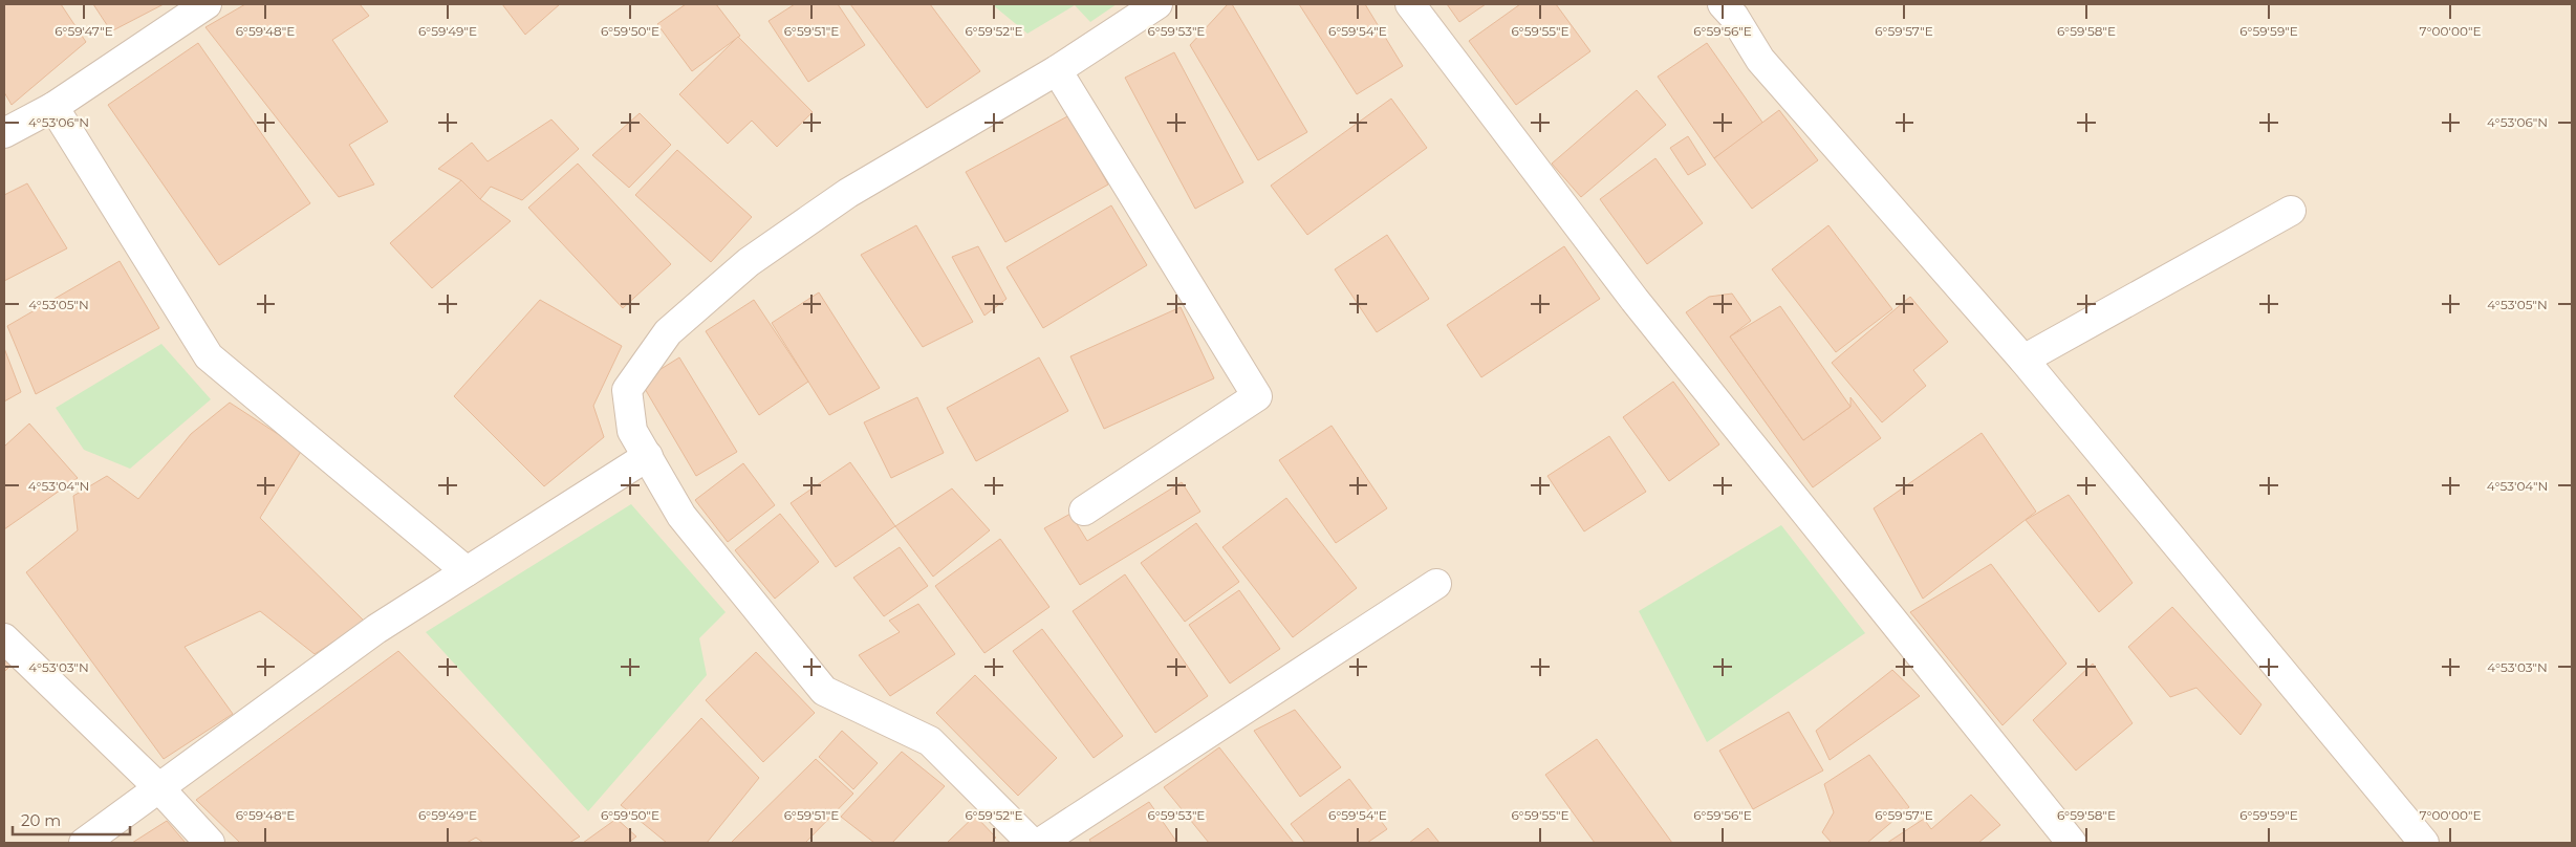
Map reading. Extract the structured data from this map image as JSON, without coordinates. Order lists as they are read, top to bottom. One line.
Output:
{"scale_bar":"20 m","coordinates":["6°59'47\"E","6°59'48\"E","6°59'49\"E","6°59'50\"E","6°59'51\"E","6°59'52\"E","6°59'53\"E","6°59'54\"E","6°59'55\"E","6°59'56\"E","6°59'57\"E","6°59'58\"E","6°59'59\"E","7°00'00\"E","4°53'06\"N","4°53'05\"N","4°53'04\"N","4°53'03\"N"]}
